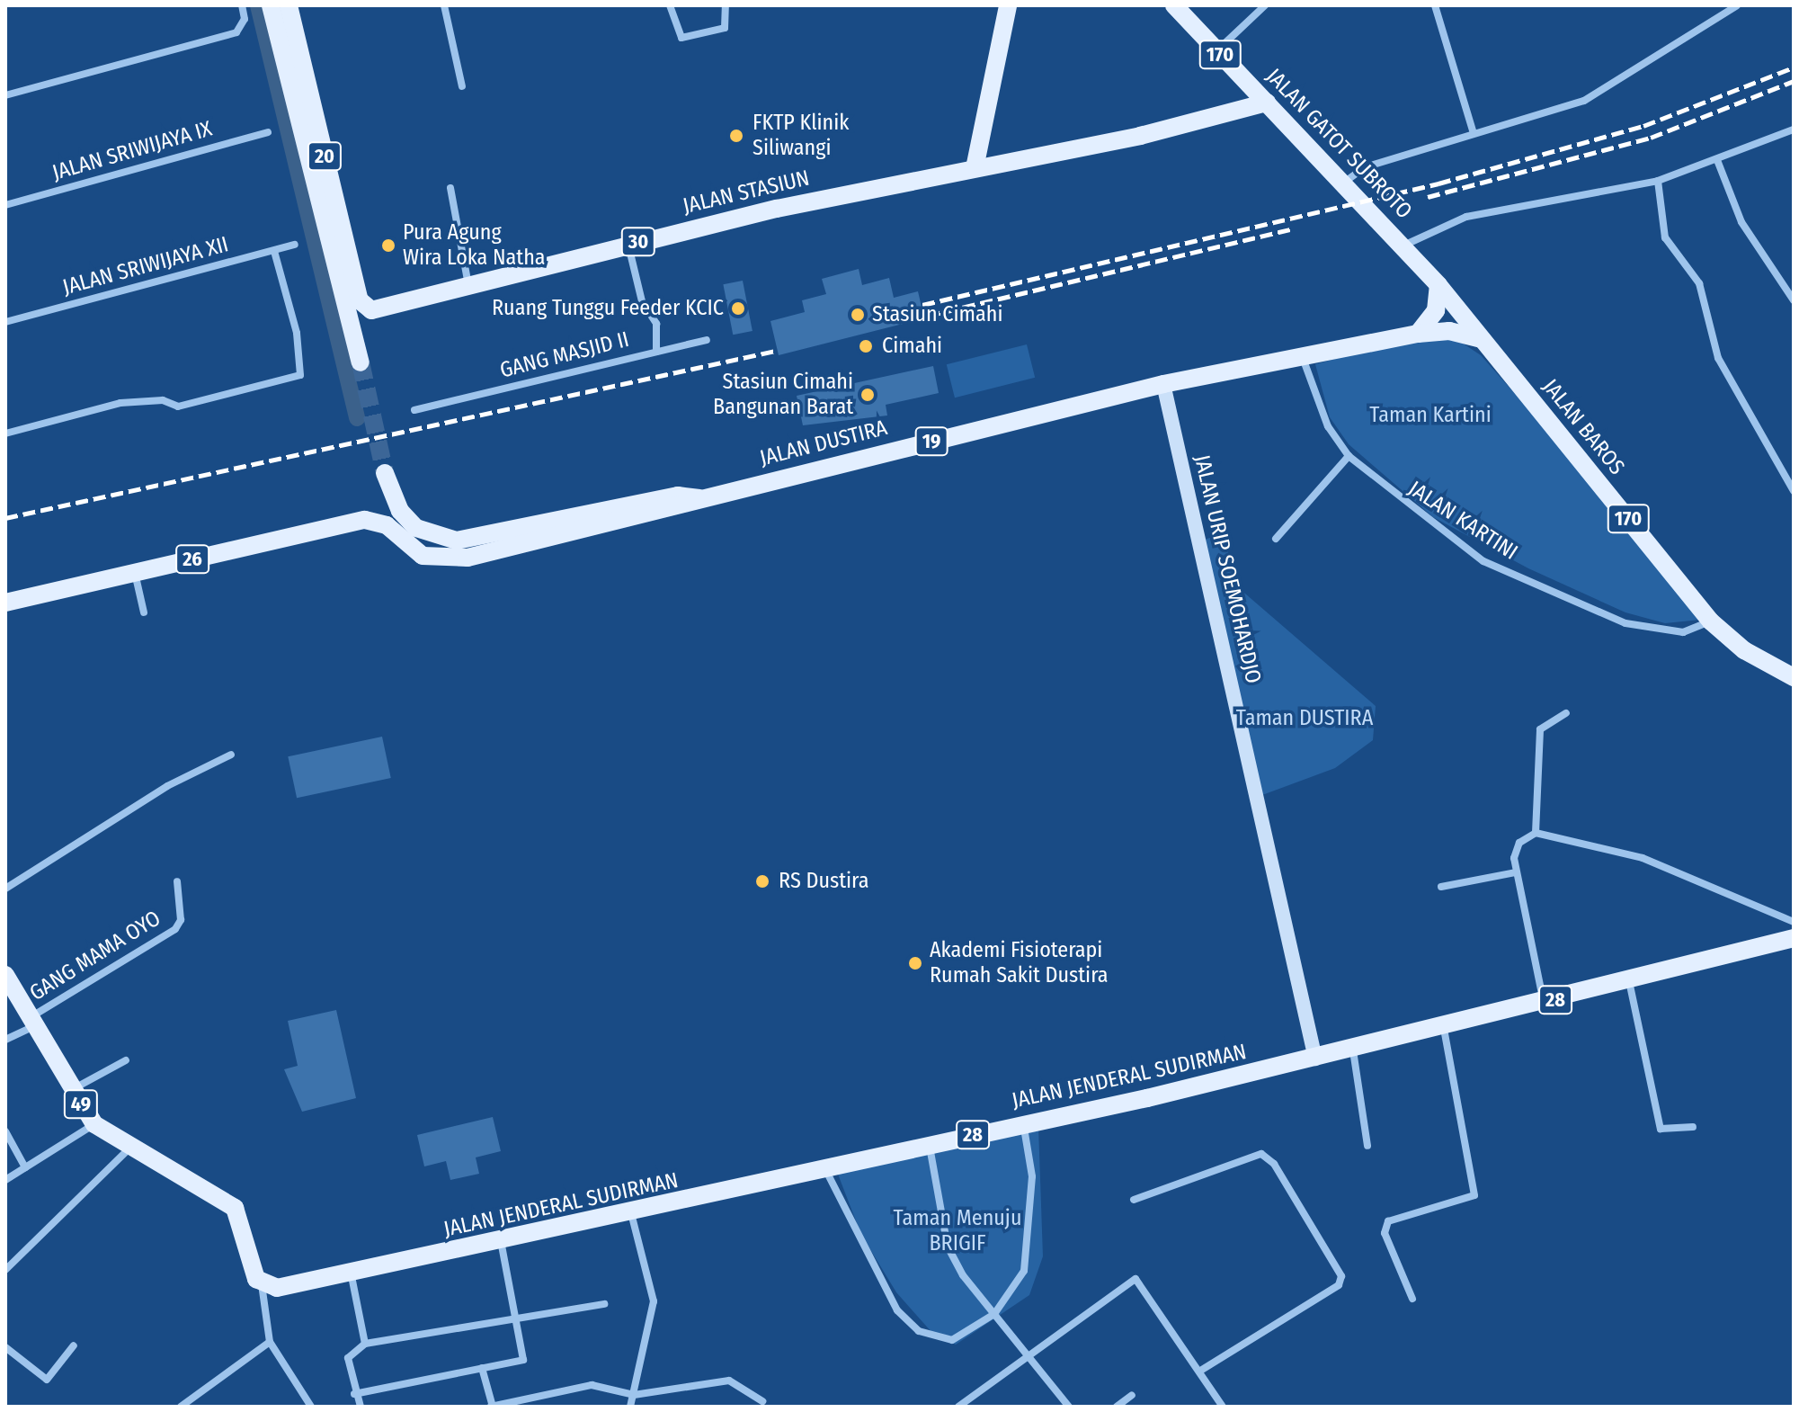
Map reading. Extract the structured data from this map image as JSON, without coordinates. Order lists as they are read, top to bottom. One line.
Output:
{"streets":{"main road":["170","JALAN GATOT SUBROTO","20","JALAN STASIUN","30","JALAN BAROS","19","JALAN DUSTIRA","26","JALAN URIP SOEMOHARDJO","28","JALAN JENDERAL SUDIRMAN","49"],"street":["JALAN SRIWIJAYA IX","JALAN SRIWIJAYA XII","GANG MASJID II","JALAN KARTINI","GANG MAMA OYO"]},"crossings":[["JALAN GATOT SUBROTO","JALAN STASIUN"],["JALAN GATOT SUBROTO","JALAN BAROS"],["20","JALAN STASIUN"],["JALAN STASIUN","GANG MASJID II"],["JALAN BAROS","JALAN DUSTIRA"],["JALAN BAROS","JALAN KARTINI"],["JALAN DUSTIRA","JALAN KARTINI"],["JALAN DUSTIRA","26"],["JALAN DUSTIRA","JALAN URIP SOEMOHARDJO"],["JALAN URIP SOEMOHARDJO","JALAN JENDERAL SUDIRMAN"],["GANG MAMA OYO","49"],["JALAN JENDERAL SUDIRMAN","49"]],"parks":["Taman Kartini","Taman DUSTIRA","Taman Menuju BRIGIF"],"places":["FKTP Klinik Siliwangi","Pura Agung Wira Loka Natha","Ruang Tunggu Feeder KCIC","Stasiun Cimahi","Cimahi","Stasiun Cimahi Bangunan Barat","RS Dustira","Akademi Fisioterapi Rumah Sakit Dustira"]}
